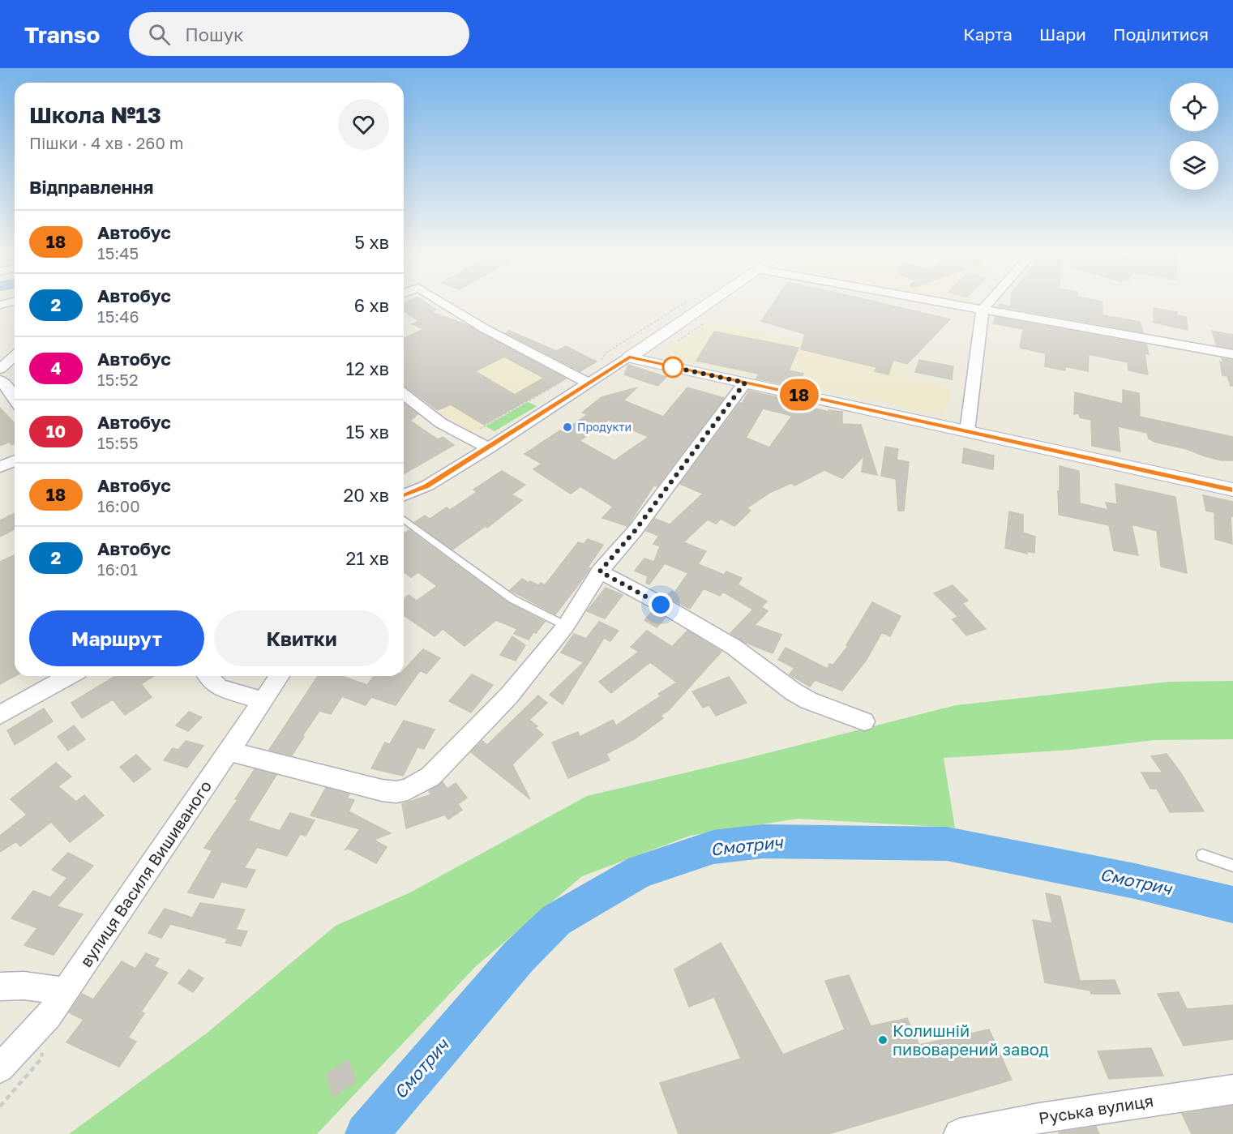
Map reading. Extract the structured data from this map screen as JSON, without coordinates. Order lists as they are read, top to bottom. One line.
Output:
{"streets":{"street":["вулиця Василя Вишиваного","Руська вулиця"]},"water":["Смотрич"],"places":["Продукти","Колишній пивоварений завод"],"lines":["bus line 18"],"page":{"header":"Transo","search":"Пошук","nav":["Карта","Шари","Поділитися"],"on_map":"18","heading":[["Школа №13","Пішки · 4 хв · 260 m"],"Відправлення"],"list":[{"mark":"18","name":"Автобус","note":"15:45","value":"5 хв"},{"mark":"2","name":"Автобус","note":"15:46","value":"6 хв"},{"mark":"4","name":"Автобус","note":"15:52","value":"12 хв"},{"mark":"10","name":"Автобус","note":"15:55","value":"15 хв"},{"mark":"18","name":"Автобус","note":"16:00","value":"20 хв"},{"mark":"2","name":"Автобус","note":"16:01","value":"21 хв"}],"buttons":["Маршрут","Квитки"]}}
